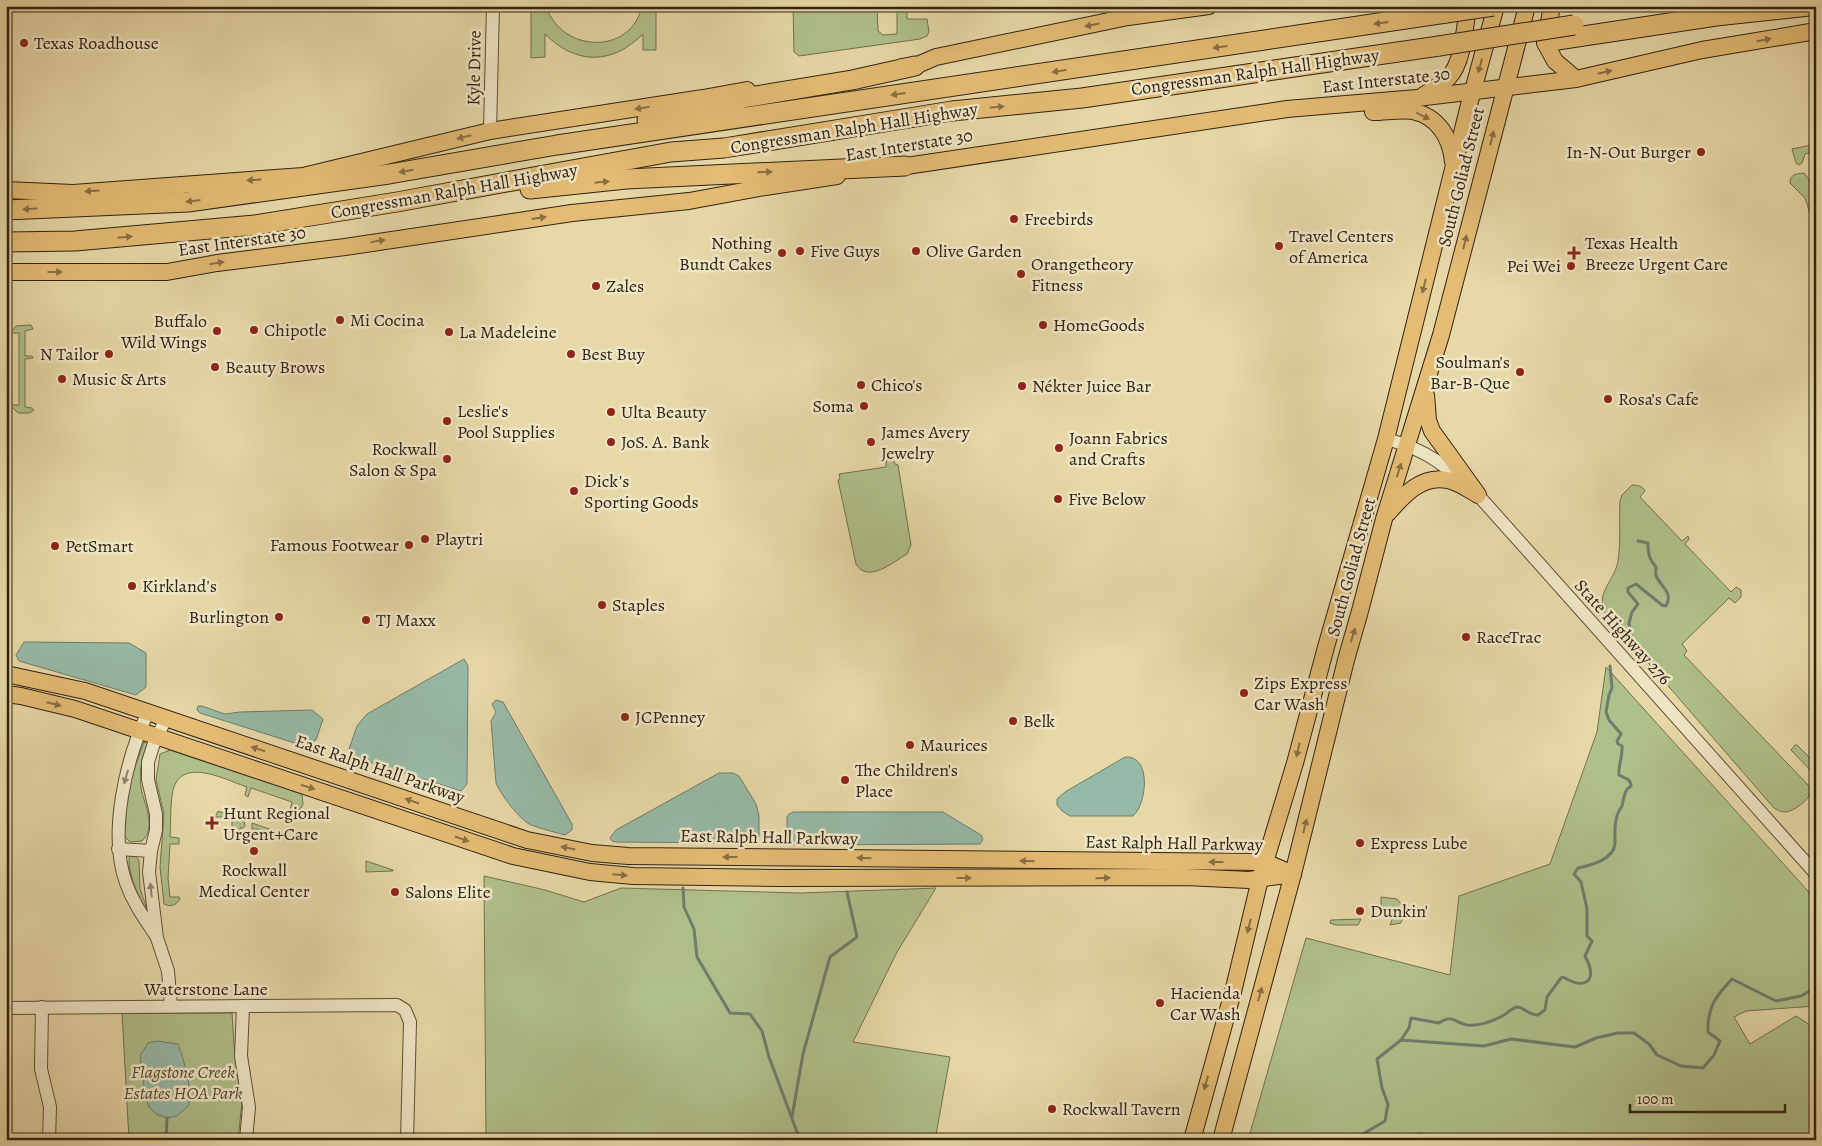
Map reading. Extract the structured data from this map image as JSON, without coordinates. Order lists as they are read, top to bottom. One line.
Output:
{"streets":{"highway":["Congressman Ralph Hall Highway"],"main road":["East Interstate 30","South Goliad Street","East Ralph Hall Parkway"],"street":["Kyle Drive","State Highway 276","Waterstone Lane"]},"crossings":[["Congressman Ralph Hall Highway","South Goliad Street"],["East Interstate 30","South Goliad Street"],["South Goliad Street","State Highway 276"],["South Goliad Street","East Ralph Hall Parkway"]],"parks":["Flagstone Creek Estates HOA Park"],"places":{"other":["Texas Roadhouse","In-N-Out Burger","Freebirds","Travel Centers of America","Five Guys","Olive Garden","Nothing Bundt Cakes","Pei Wei","Orangetheory Fitness","Zales","Mi Cocina","HomeGoods","Chipotle","Buffalo Wild Wings","La Madeleine","N Tailor","Best Buy","Beauty Brows","Soulman's Bar-B-Que","Music & Arts","Chico's","Nékter Juice Bar","Rosa’s Cafe","Soma","Ulta Beauty","Leslie's Pool Supplies","JoS. A. Bank","James Avery Jewelry","Joann Fabrics and Crafts","Rockwall Salon & Spa","Dick's Sporting Goods","Five Below","Playtri","Famous Footwear","PetSmart","Kirkland's","Staples","Burlington","TJ Maxx","RaceTrac","Zips Express Car Wash","JCPenney","Belk","Maurices","The Children's Place","Express Lube","Rockwall Medical Center","Salons Elite","Dunkin'","Hacienda Car Wash","Rockwall Tavern"],"health":["Texas Health Breeze Urgent Care","Hunt Regional Urgent+Care"]},"scale_bar":"100 m"}
